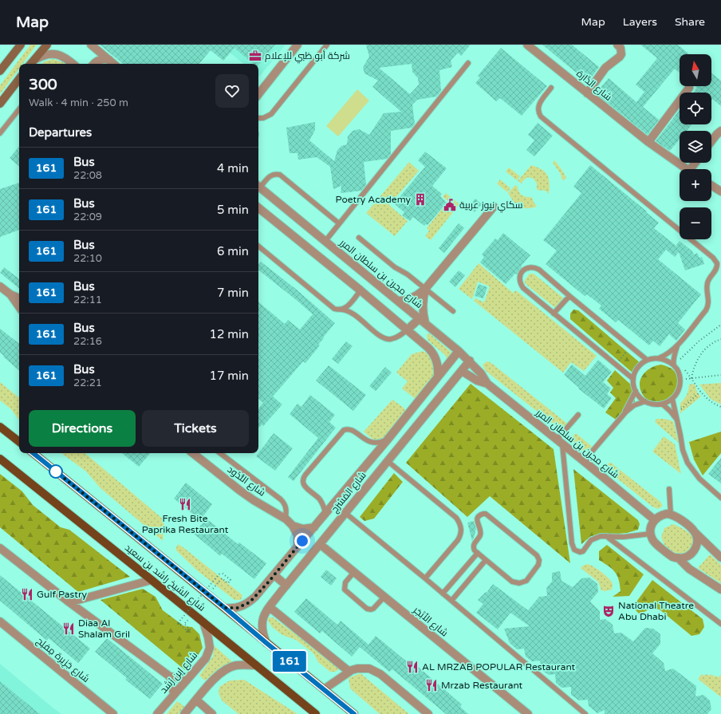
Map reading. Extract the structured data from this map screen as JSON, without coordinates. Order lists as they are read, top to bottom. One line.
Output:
{"streets":{"main road":["شارع الشيخ راشد بن سعيد"],"street":["شارع الدَّارَة","شارع مجرن بن سلطان المرر","شارع النُّدُود","شارع المَسْرَج","شارع الأبْجَر","شارع جَزِيرة مِفلِح","شارع إبن رُشد"]},"crossings":[["شارع مجرن بن سلطان المرر","شارع المَسْرَج"],["شارع النُّدُود","شارع المَسْرَج"],["شارع المَسْرَج","شارع الشيخ راشد بن سعيد"],["شارع المَسْرَج","شارع الأبْجَر"],["شارع الشيخ راشد بن سعيد","شارع إبن رُشد"]],"places":{"office":["شركة أبو ظبي للإعلام"],"building":["Poetry Academy"],"public building":["سكاي نيوز عربية"],"restaurant":["Fresh Bite Paprika Restaurant","Gulf Pastry","Diaa Al Shalam Gril","AL MRZAB POPULAR Restaurant","Mrzab Restaurant"],"theatre":["National Theatre Abu Dhabi"]},"lines":["bus line 161"],"north":"top","page":{"header":"Map","nav":["Map","Layers","Share"],"on_map":"161","map_buttons":["+","−"],"heading":[["300","Walk · 4 min · 250 m"],"Departures"],"list":[{"mark":"161","name":"Bus","note":"22:08","value":"4 min"},{"mark":"161","name":"Bus","note":"22:09","value":"5 min"},{"mark":"161","name":"Bus","note":"22:10","value":"6 min"},{"mark":"161","name":"Bus","note":"22:11","value":"7 min"},{"mark":"161","name":"Bus","note":"22:16","value":"12 min"},{"mark":"161","name":"Bus","note":"22:21","value":"17 min"}],"buttons":["Directions","Tickets"]}}
